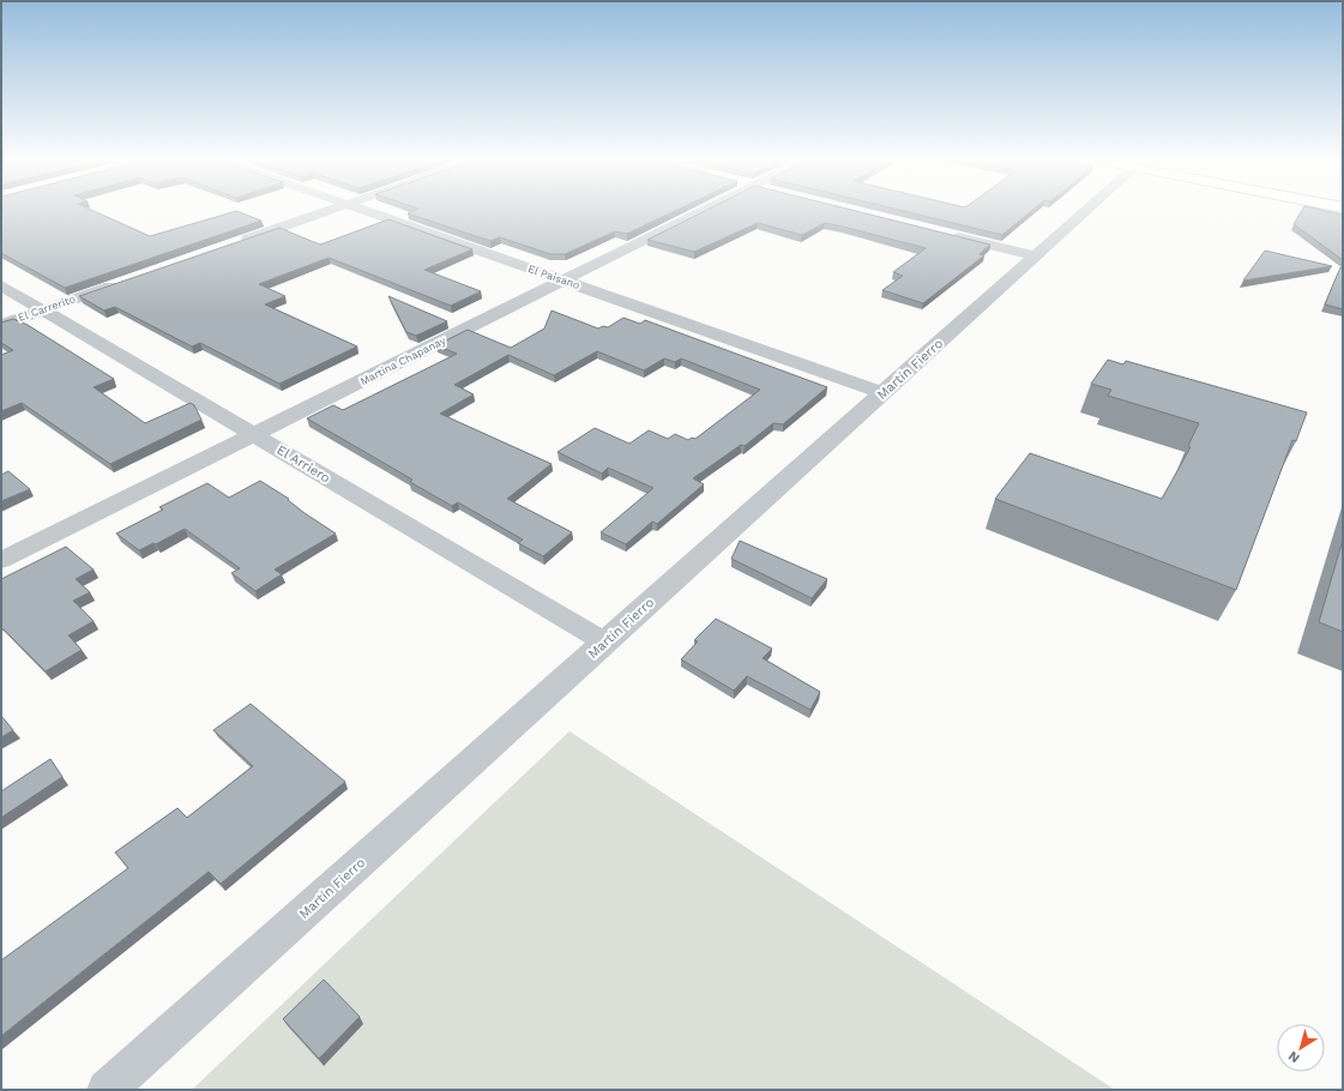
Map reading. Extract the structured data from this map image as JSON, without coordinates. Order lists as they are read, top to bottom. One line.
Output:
{"streets":{"street":["El Paisano","El Carrerito","Martina Chapanay","Martín Fierro","El Arriero"]},"crossings":[["El Paisano","Martina Chapanay"],["El Paisano","Martín Fierro"],["El Carrerito","El Arriero"],["Martina Chapanay","El Arriero"],["Martín Fierro","El Arriero"]],"north":"bottom left"}
